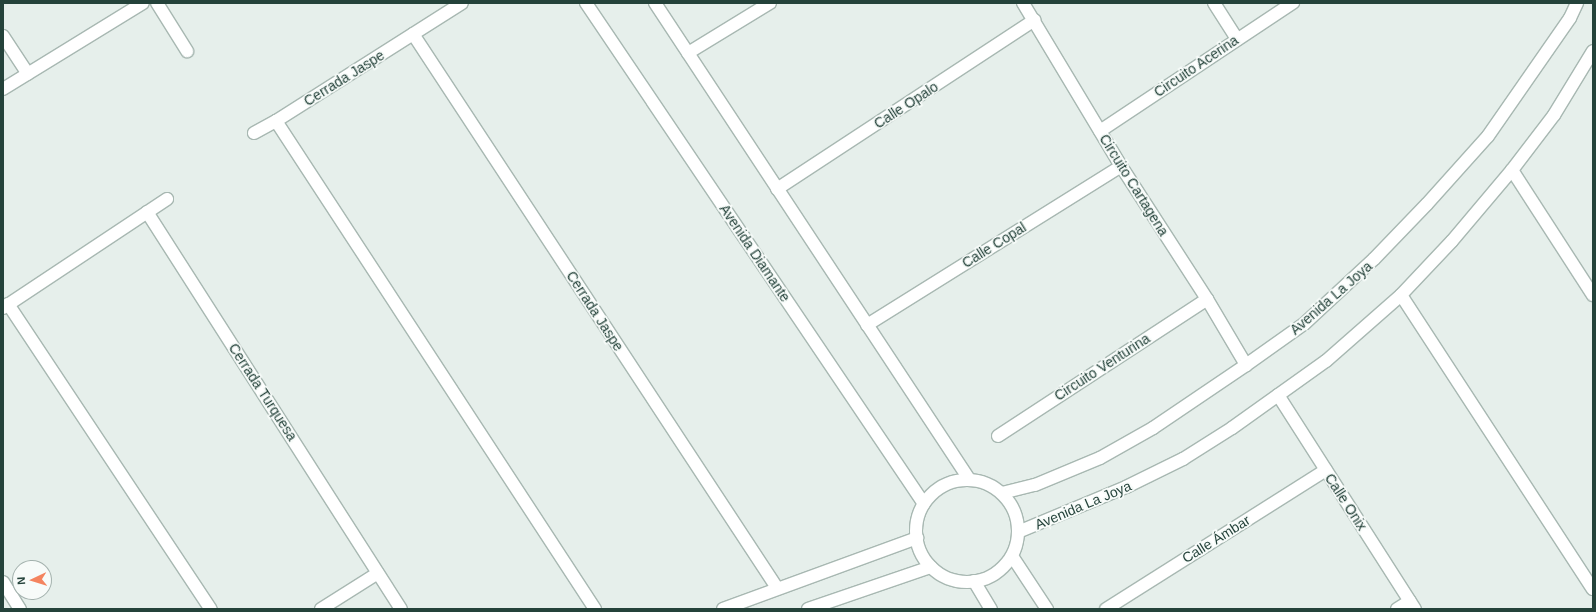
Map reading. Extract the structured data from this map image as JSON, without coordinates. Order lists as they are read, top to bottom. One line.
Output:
{"streets":{"street":["Circuito Acerina","Cerrada Jaspe","Calle Opalo","Circuito Cartagena","Calle Copal","Avenida Diamante","Avenida La Joya","Circuito Venturina","Cerrada Turquesa","Calle Onix","Calle Ámbar"]},"crossings":[["Circuito Acerina","Circuito Cartagena"],["Calle Opalo","Circuito Cartagena"],["Circuito Cartagena","Calle Copal"],["Circuito Cartagena","Avenida La Joya"],["Circuito Cartagena","Circuito Venturina"],["Avenida Diamante","Avenida La Joya"],["Avenida La Joya","Calle Onix"],["Calle Onix","Calle Ámbar"]],"north":"left"}
